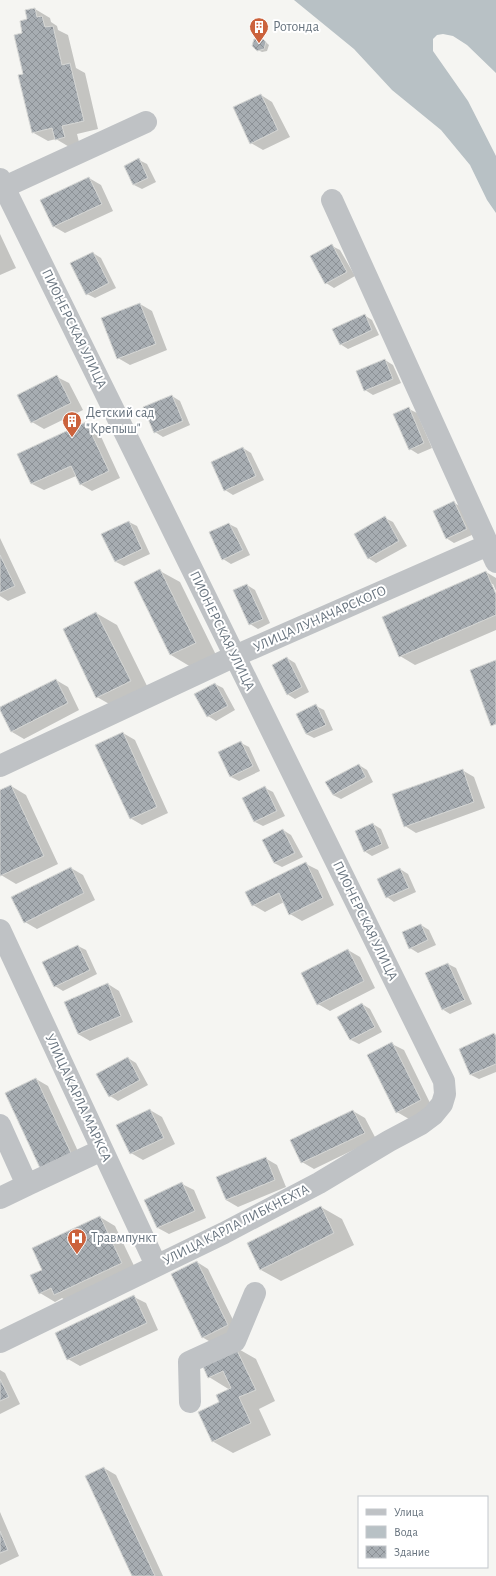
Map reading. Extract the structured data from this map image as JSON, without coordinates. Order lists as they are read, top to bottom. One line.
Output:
{"streets":{"street":["ПИОНЕРСКАЯ УЛИЦА","УЛИЦА ЛУНАЧАРСКОГО","УЛИЦА КАРЛА МАРКСА","УЛИЦА КАРЛА ЛИБКНЕХТА"]},"crossings":[["ПИОНЕРСКАЯ УЛИЦА","УЛИЦА ЛУНАЧАРСКОГО"],["ПИОНЕРСКАЯ УЛИЦА","УЛИЦА КАРЛА ЛИБКНЕХТА"],["УЛИЦА КАРЛА МАРКСА","УЛИЦА КАРЛА ЛИБКНЕХТА"]],"places":{"building":["Ротонда","Детский сад \"Крепыш\""],"hospital":["Травмпункт"]},"legend":["Улица","Вода","Здание"]}
